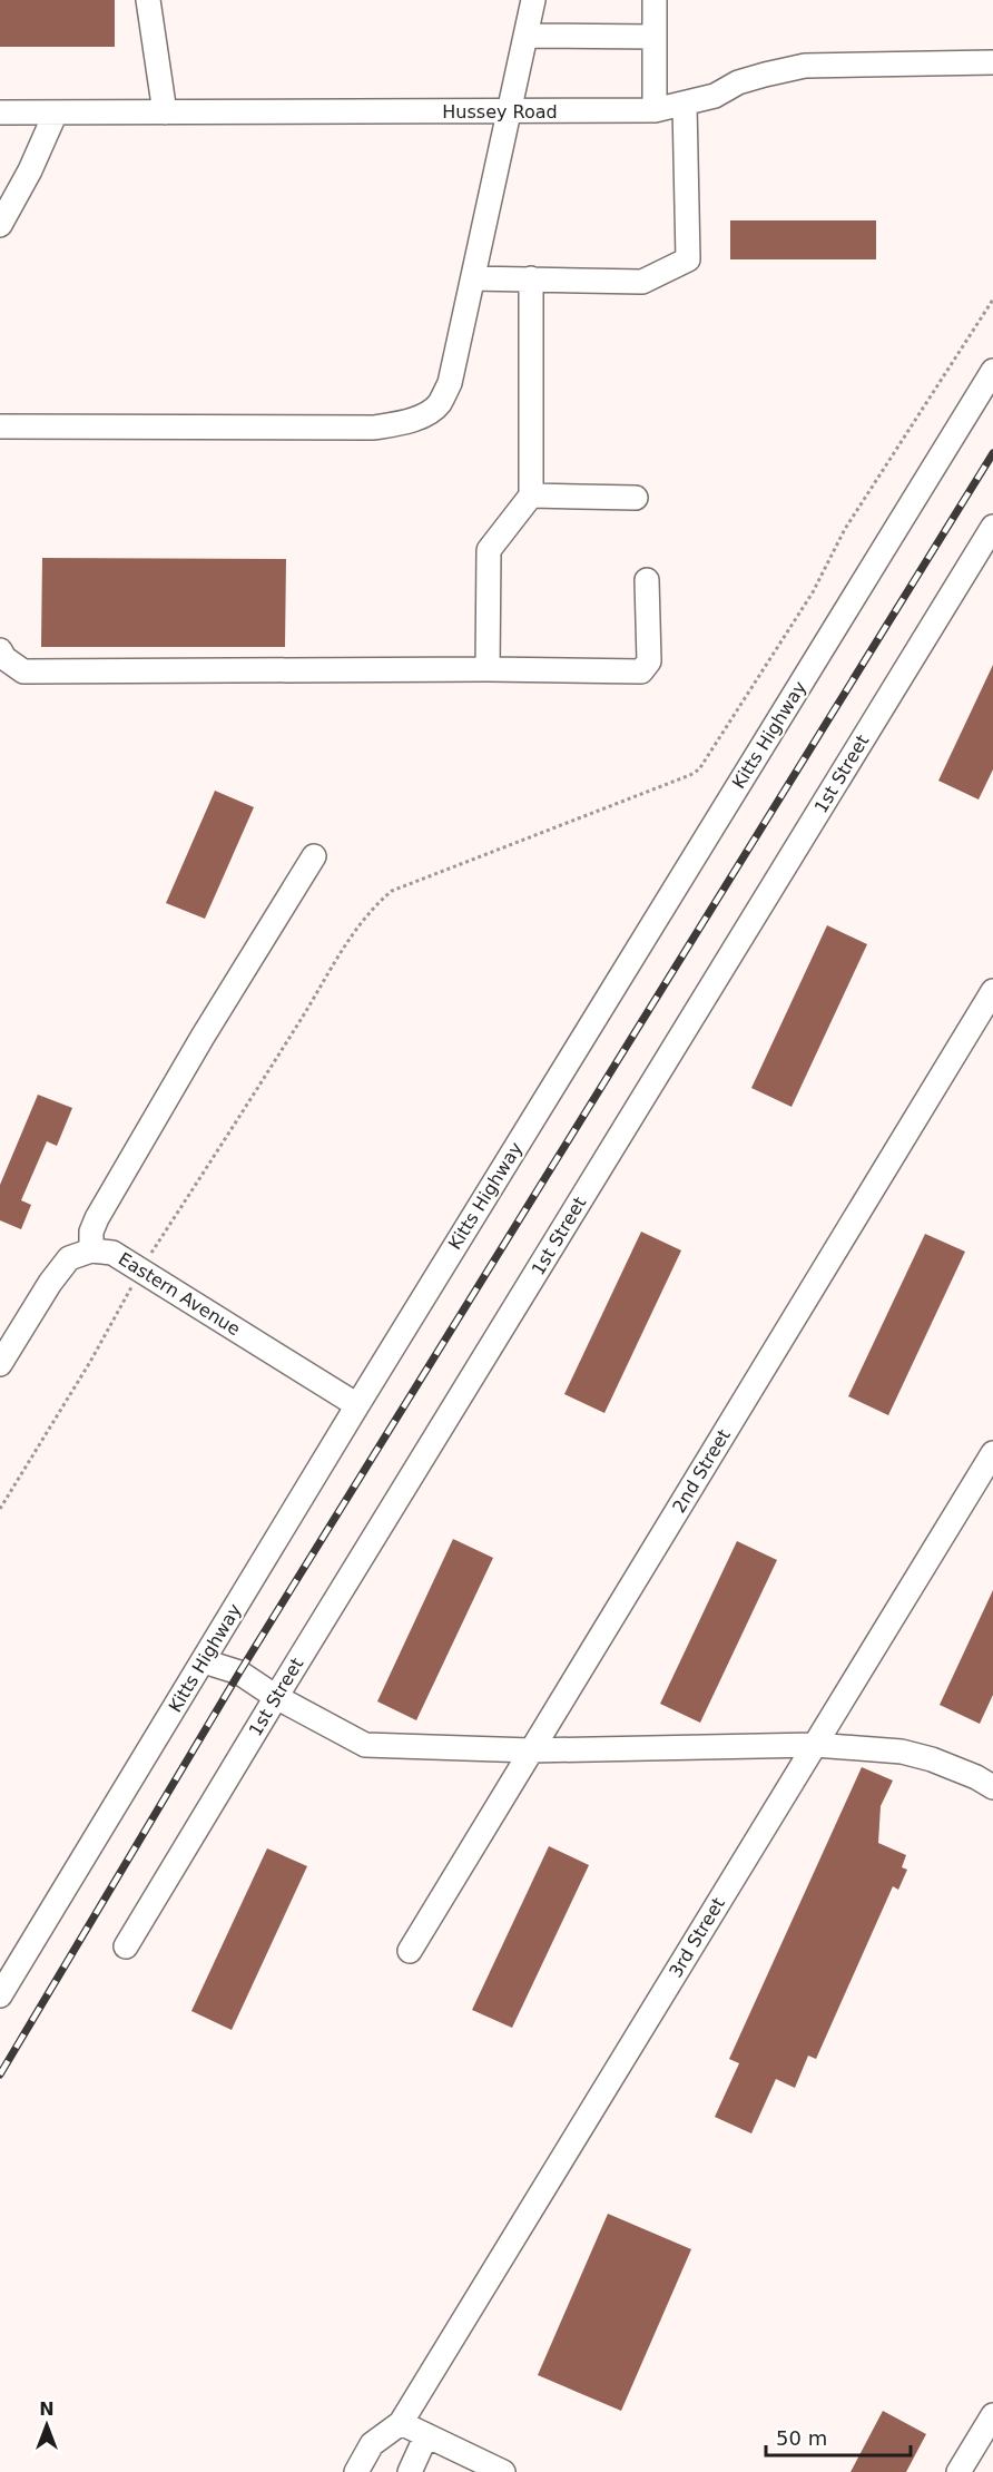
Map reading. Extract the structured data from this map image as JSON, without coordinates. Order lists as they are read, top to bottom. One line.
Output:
{"streets":{"street":["Hussey Road","Kitts Highway","1st Street","Eastern Avenue","2nd Street","3rd Street"]},"crossings":[["Kitts Highway","Eastern Avenue"]],"scale_bar":"50 m","north":"top"}
